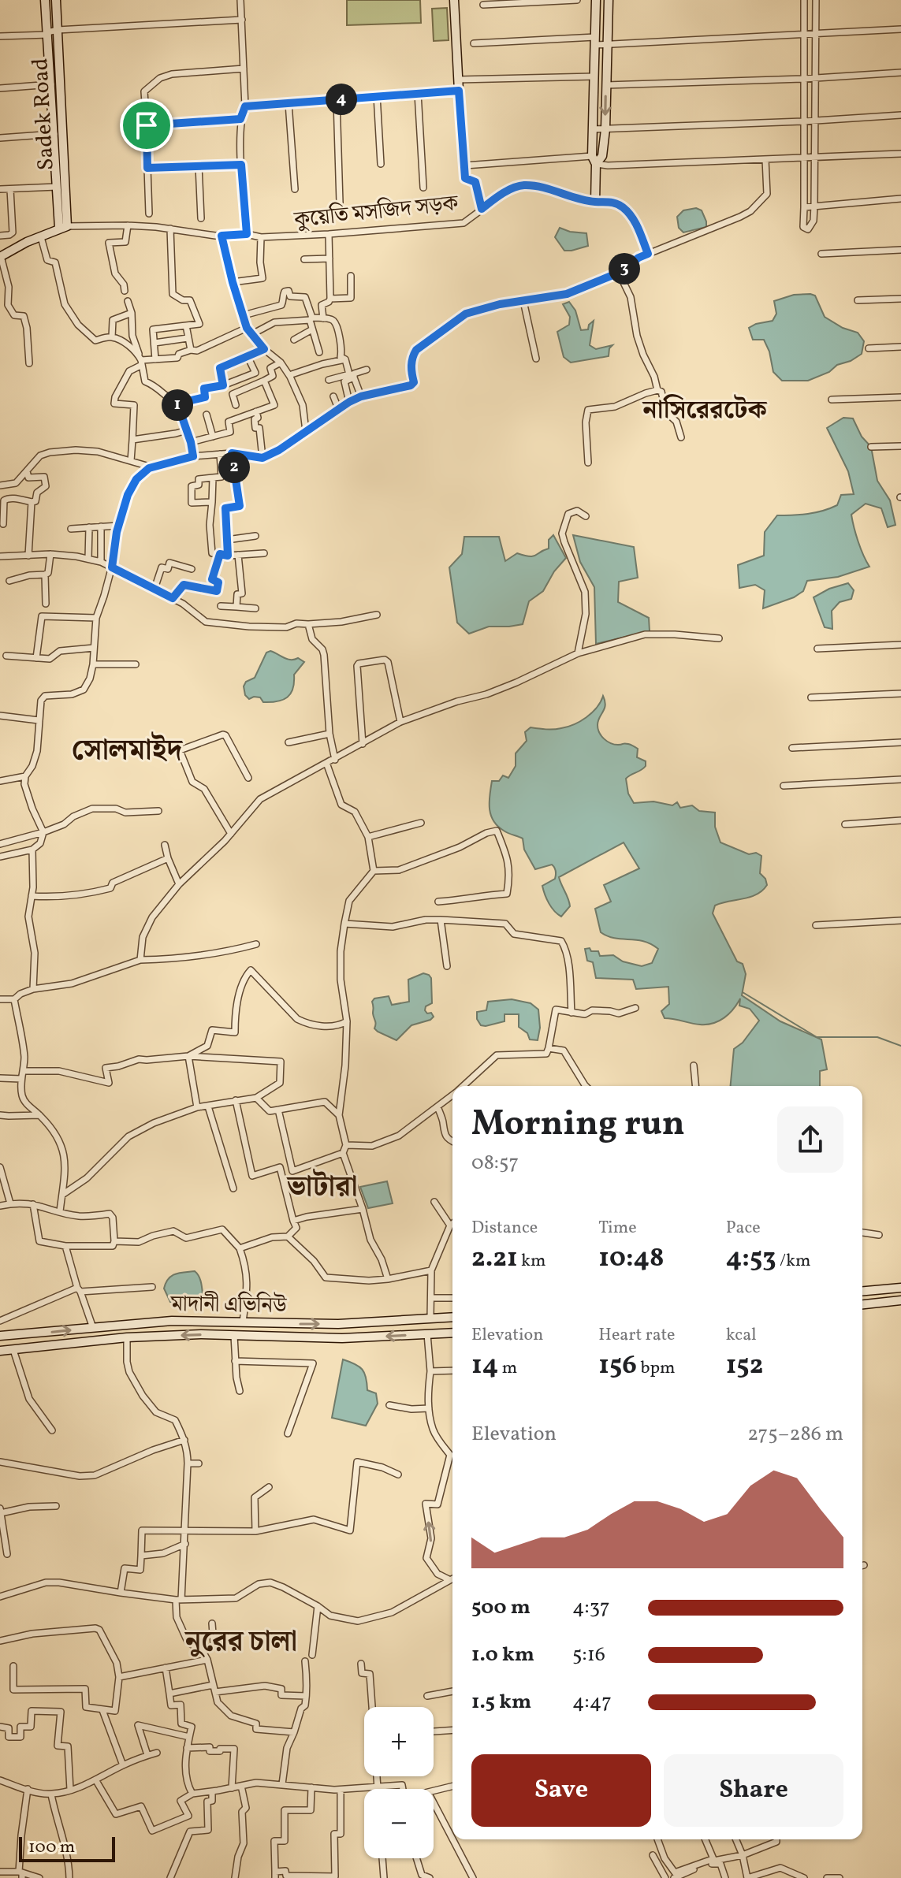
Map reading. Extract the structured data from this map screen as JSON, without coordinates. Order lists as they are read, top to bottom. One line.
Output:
{"streets":{"main road":["Sadek Road","মাদানী এভিনিউ"],"street":["কুয়েতি মসজিদ সড়ক"]},"crossings":[["Sadek Road","কুয়েতি মসজিদ সড়ক"]],"districts":["নাসিরেরটেক","সোলমাইদ","ভাটারা","নুরের চালা"],"scale_bar":"100 m","page":{"pins":["4","3","1","2"],"heading":["Morning run","08:57"],"stats":[["Distance","2.21 km"],["Time","10:48"],["Pace","4:53 /km"],["Elevation","14 m"],["Heart rate","156 bpm"],["kcal","152"]],"chart":["Elevation","275–286 m"],"list":[{"name":"500 m","note":"4:37"},{"name":"1.0 km","note":"5:16"},{"name":"1.5 km","note":"4:47"}],"map_buttons":["+","−"],"buttons":["Save","Share"],"scale":"100 m"}}
